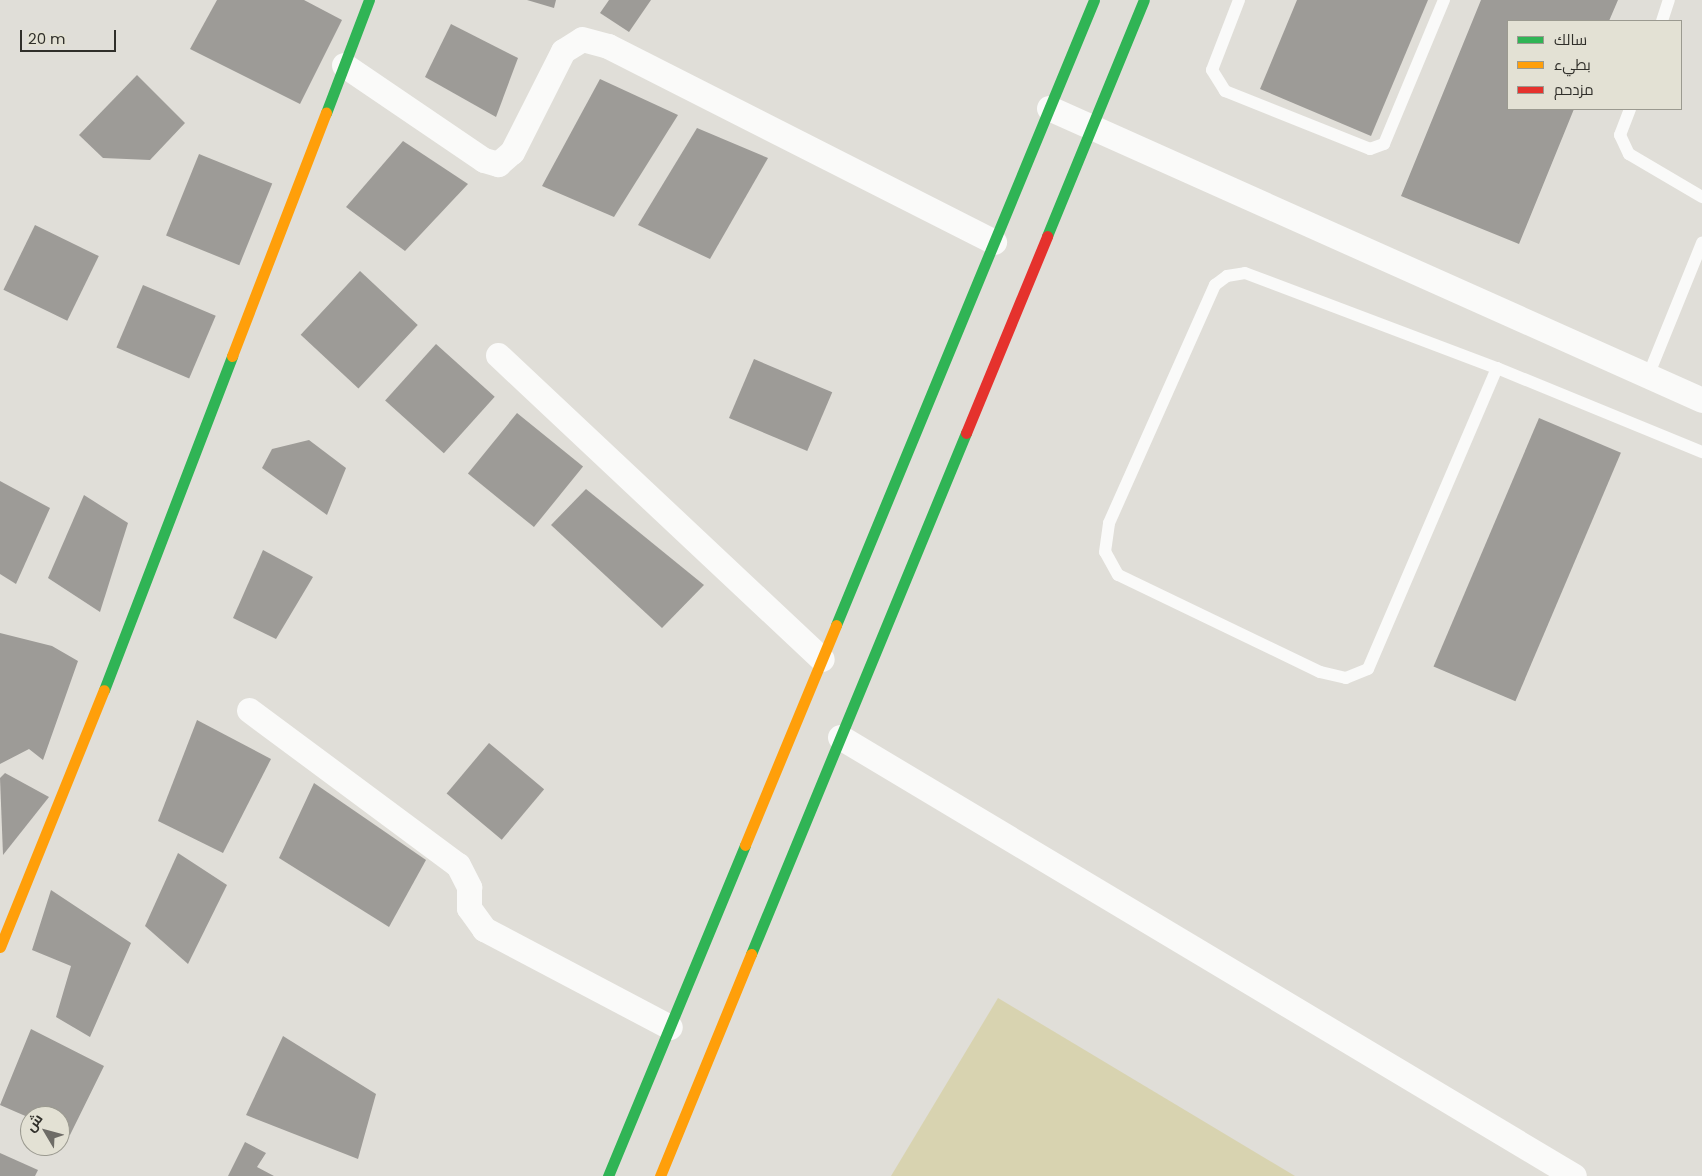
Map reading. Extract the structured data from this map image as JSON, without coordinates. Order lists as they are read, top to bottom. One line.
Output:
{"legend":["سالك","بطيء","مزدحم"],"scale_bar":"20 m","north":"top left"}
